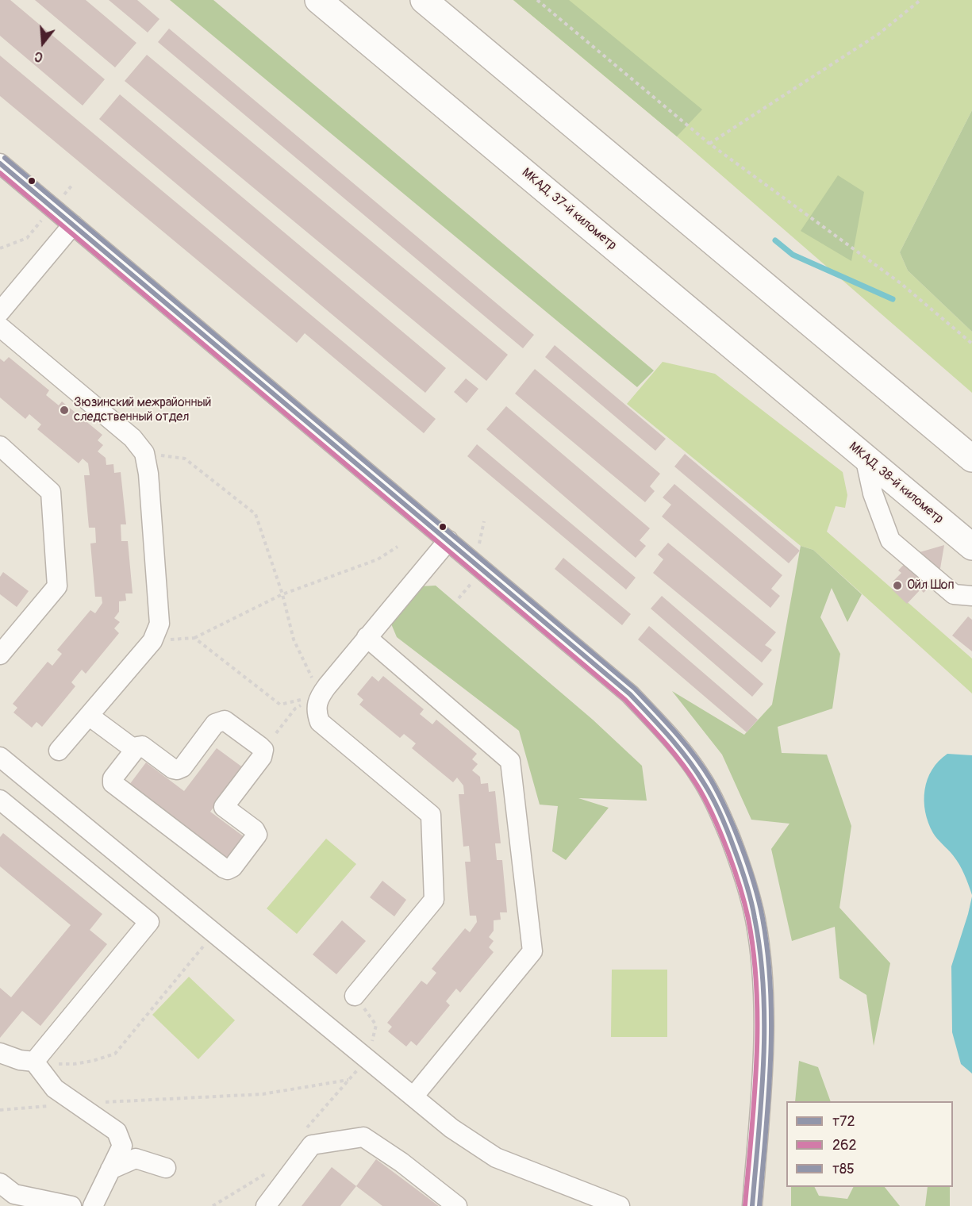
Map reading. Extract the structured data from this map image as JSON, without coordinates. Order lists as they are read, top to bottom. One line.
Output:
{"streets":{"highway":["МКАД, 37-й километр","МКАД, 38-й километр"]},"crossings":[["МКАД, 37-й километр","МКАД, 38-й километр"]],"places":["Зюзинский межрайонный следственный отдел","Ойл Шоп"],"lines":["transit line т85","transit line т72","transit line 262"],"legend":["т72","262","т85"],"north":"bottom"}
